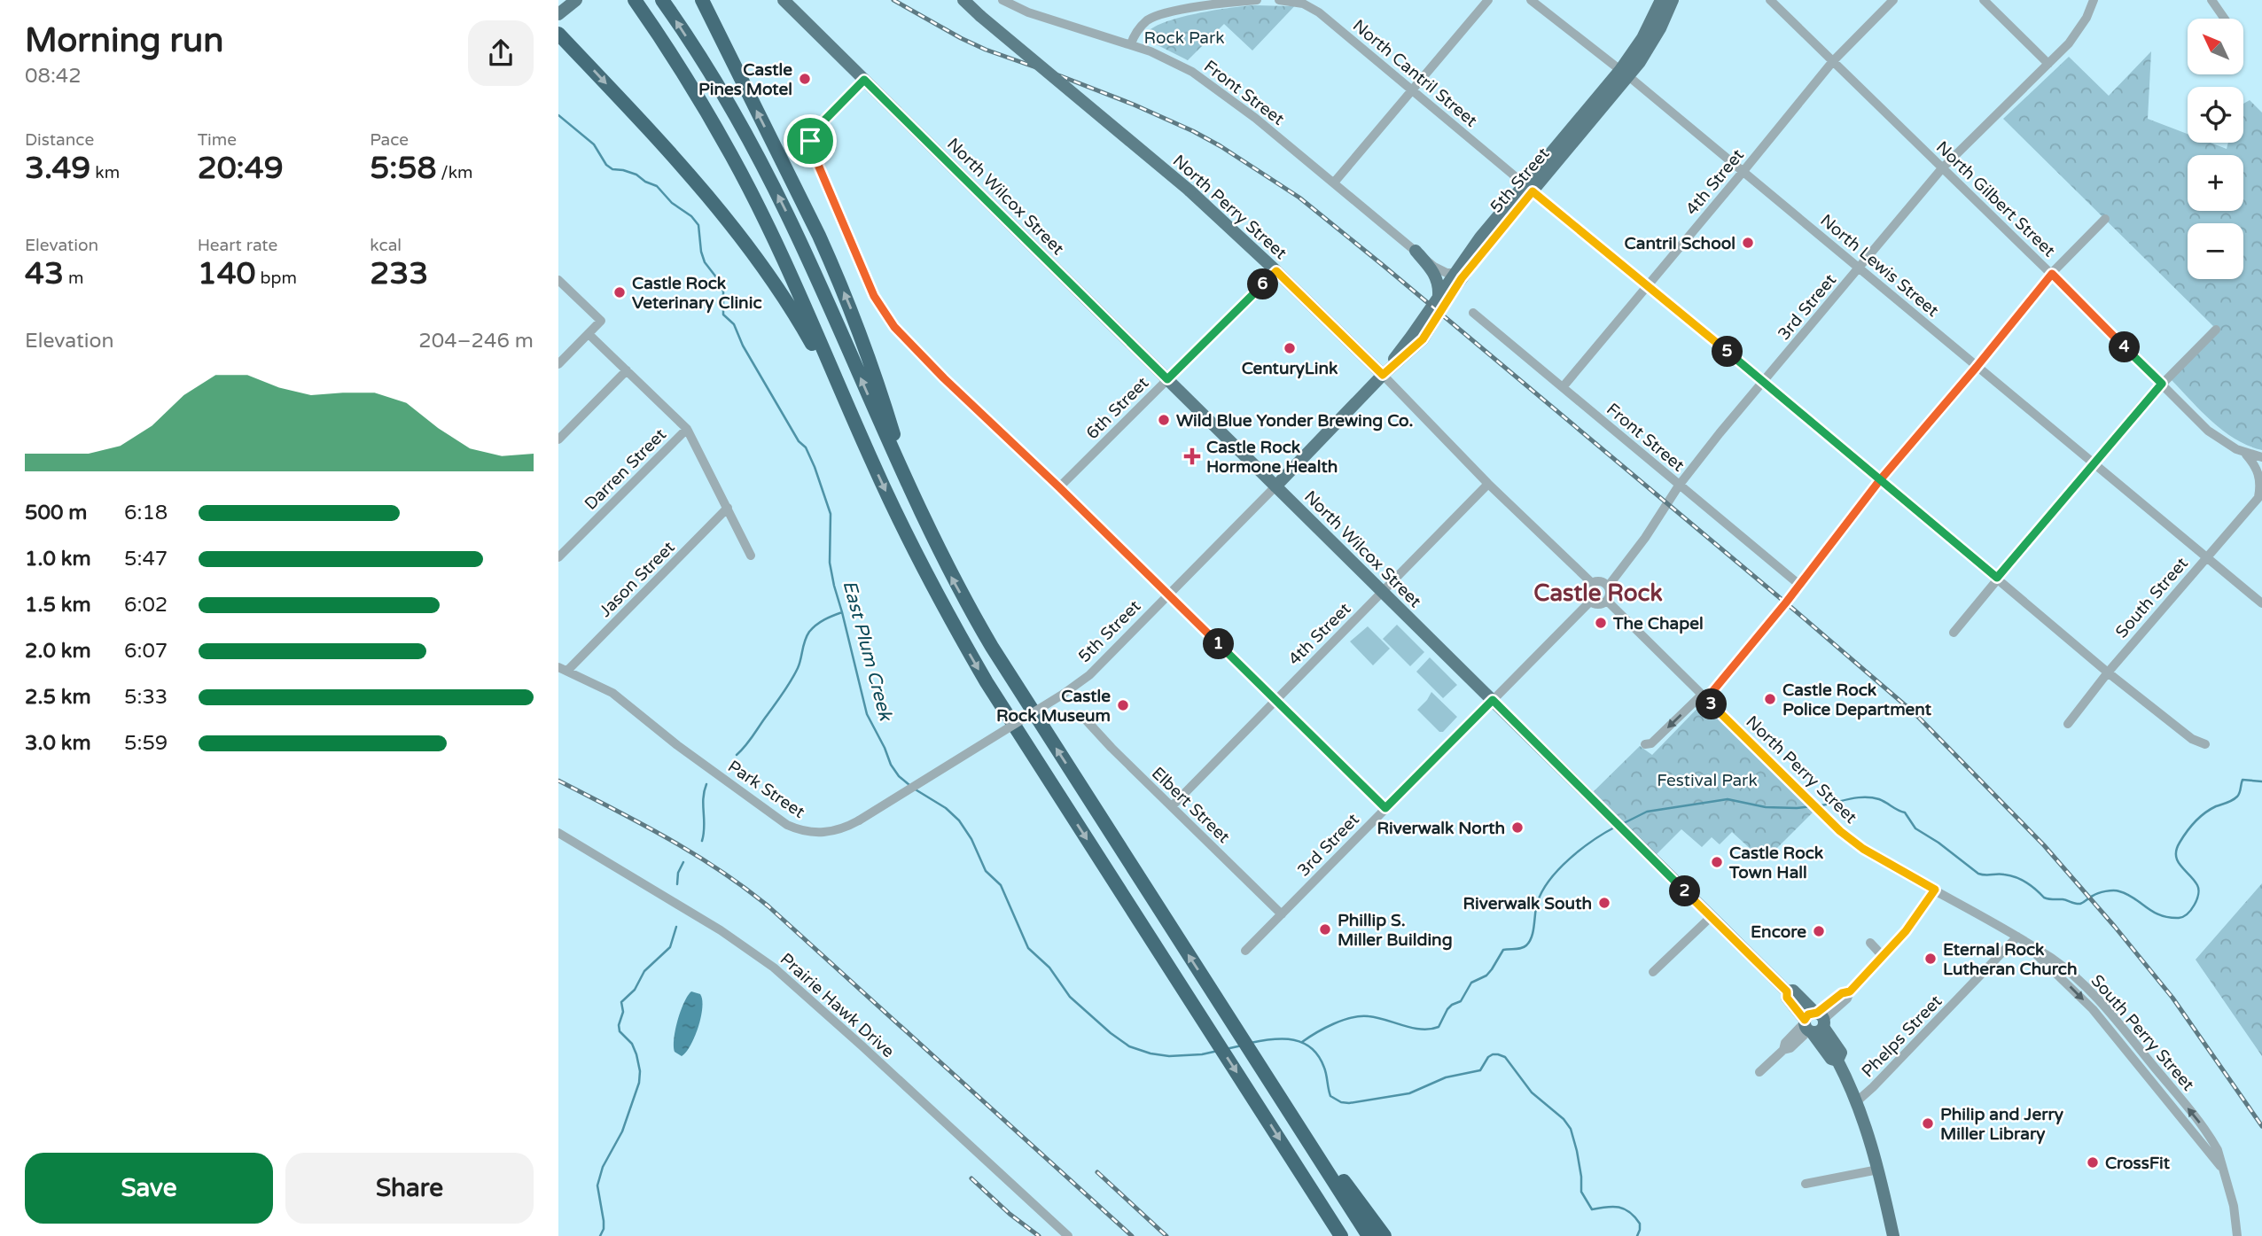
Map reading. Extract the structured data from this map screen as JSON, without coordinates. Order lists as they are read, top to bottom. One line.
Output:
{"streets":{"main road":["5th Street","North Wilcox Street","North Perry Street"],"street":["North Cantril Street","Front Street","4th Street","North Gilbert Street","North Lewis Street","3rd Street","6th Street","Darren Street","Jason Street","South Street","Park Street","Elbert Street","Prairie Hawk Drive","South Perry Street","Phelps Street"]},"crossings":[["North Cantril Street","5th Street"],["North Cantril Street","4th Street"],["North Cantril Street","3rd Street"],["North Cantril Street","South Street"],["Front Street","5th Street"],["Front Street","4th Street"],["Front Street","3rd Street"],["5th Street","North Wilcox Street"],["5th Street","North Perry Street"],["5th Street","North Lewis Street"],["5th Street","Park Street"],["4th Street","North Wilcox Street"],["4th Street","North Gilbert Street"],["4th Street","North Perry Street"],["4th Street","North Lewis Street"],["4th Street","Elbert Street"],["North Wilcox Street","3rd Street"],["North Wilcox Street","6th Street"],["North Wilcox Street","Phelps Street"],["North Gilbert Street","3rd Street"],["North Perry Street","3rd Street"],["North Perry Street","6th Street"],["North Perry Street","South Perry Street"],["North Lewis Street","3rd Street"],["North Lewis Street","South Street"],["3rd Street","Elbert Street"],["Jason Street","Park Street"],["South Perry Street","Phelps Street"]],"districts":["Castle Rock"],"water":["East Plum Creek"],"parks":["Rock Park","Festival Park"],"places":{"other":["Castle Pines Motel","Cantril School","Castle Rock Veterinary Clinic","CenturyLink","Wild Blue Yonder Brewing Co.","The Chapel","Castle Rock Police Department","Castle Rock Museum","Riverwalk North","Castle Rock Town Hall","Riverwalk South","Phillip S. Miller Building","Encore","Eternal Rock Lutheran Church","Philip and Jerry Miller Library","CrossFit"],"health":["Castle Rock Hormone Health"]},"north":"top left","page":{"heading":["Morning run","08:42"],"map_buttons":["+","−"],"stats":[["Distance","3.49 km"],["Time","20:49"],["Pace","5:58 /km"],["Elevation","43 m"],["Heart rate","140 bpm"],["kcal","233"]],"pins":["6","4","5","1","3","2"],"chart":["Elevation","204–246 m"],"list":[{"name":"500 m","note":"6:18"},{"name":"1.0 km","note":"5:47"},{"name":"1.5 km","note":"6:02"},{"name":"2.0 km","note":"6:07"},{"name":"2.5 km","note":"5:33"},{"name":"3.0 km","note":"5:59"}],"buttons":["Save","Share"]}}
